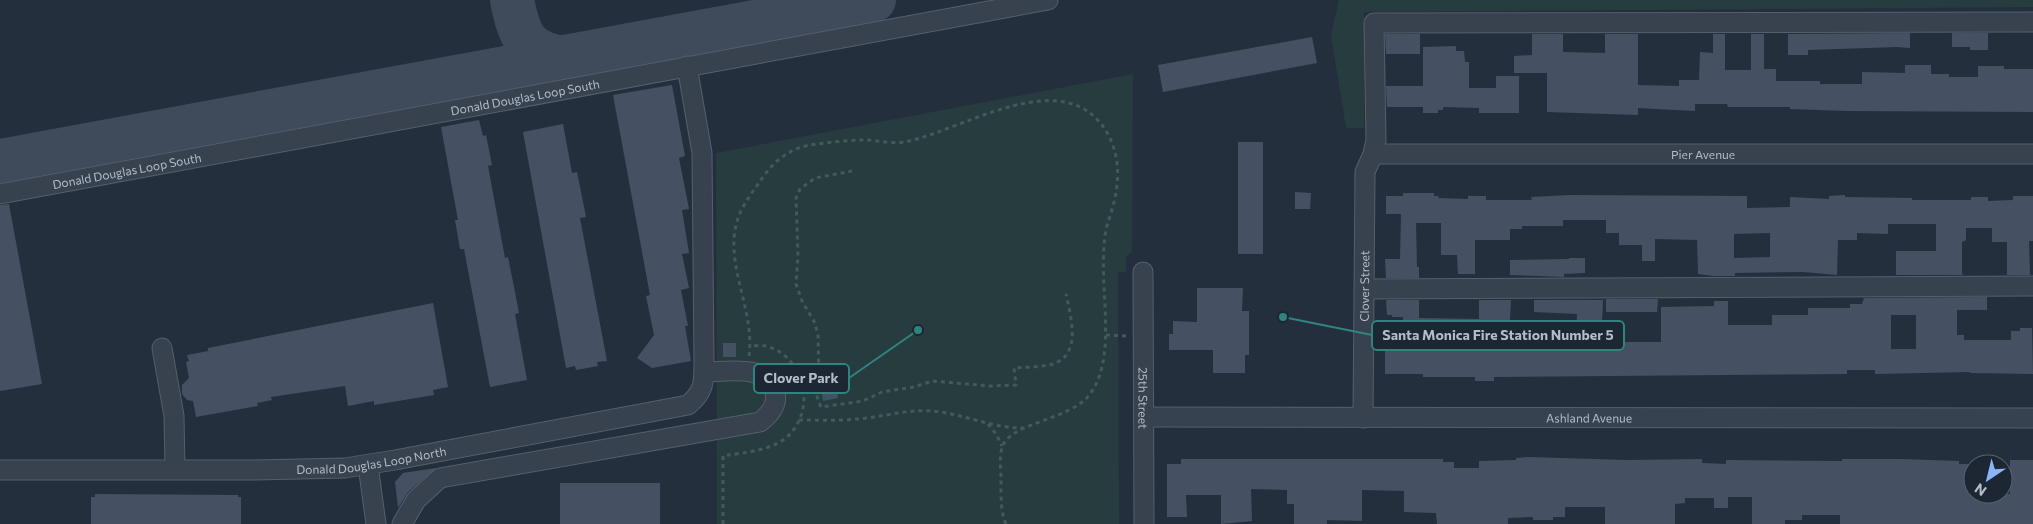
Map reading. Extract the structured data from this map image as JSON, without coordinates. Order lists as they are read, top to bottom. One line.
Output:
{"streets":{"street":["Donald Douglas Loop South","Pier Avenue","Clover Street","25th Street","Ashland Avenue","Donald Douglas Loop North"]},"crossings":[["Donald Douglas Loop South","Donald Douglas Loop North"],["Pier Avenue","Clover Street"],["Clover Street","Ashland Avenue"],["25th Street","Ashland Avenue"]],"places":["Santa Monica Fire Station Number 5","Clover Park"],"north":"bottom left"}
